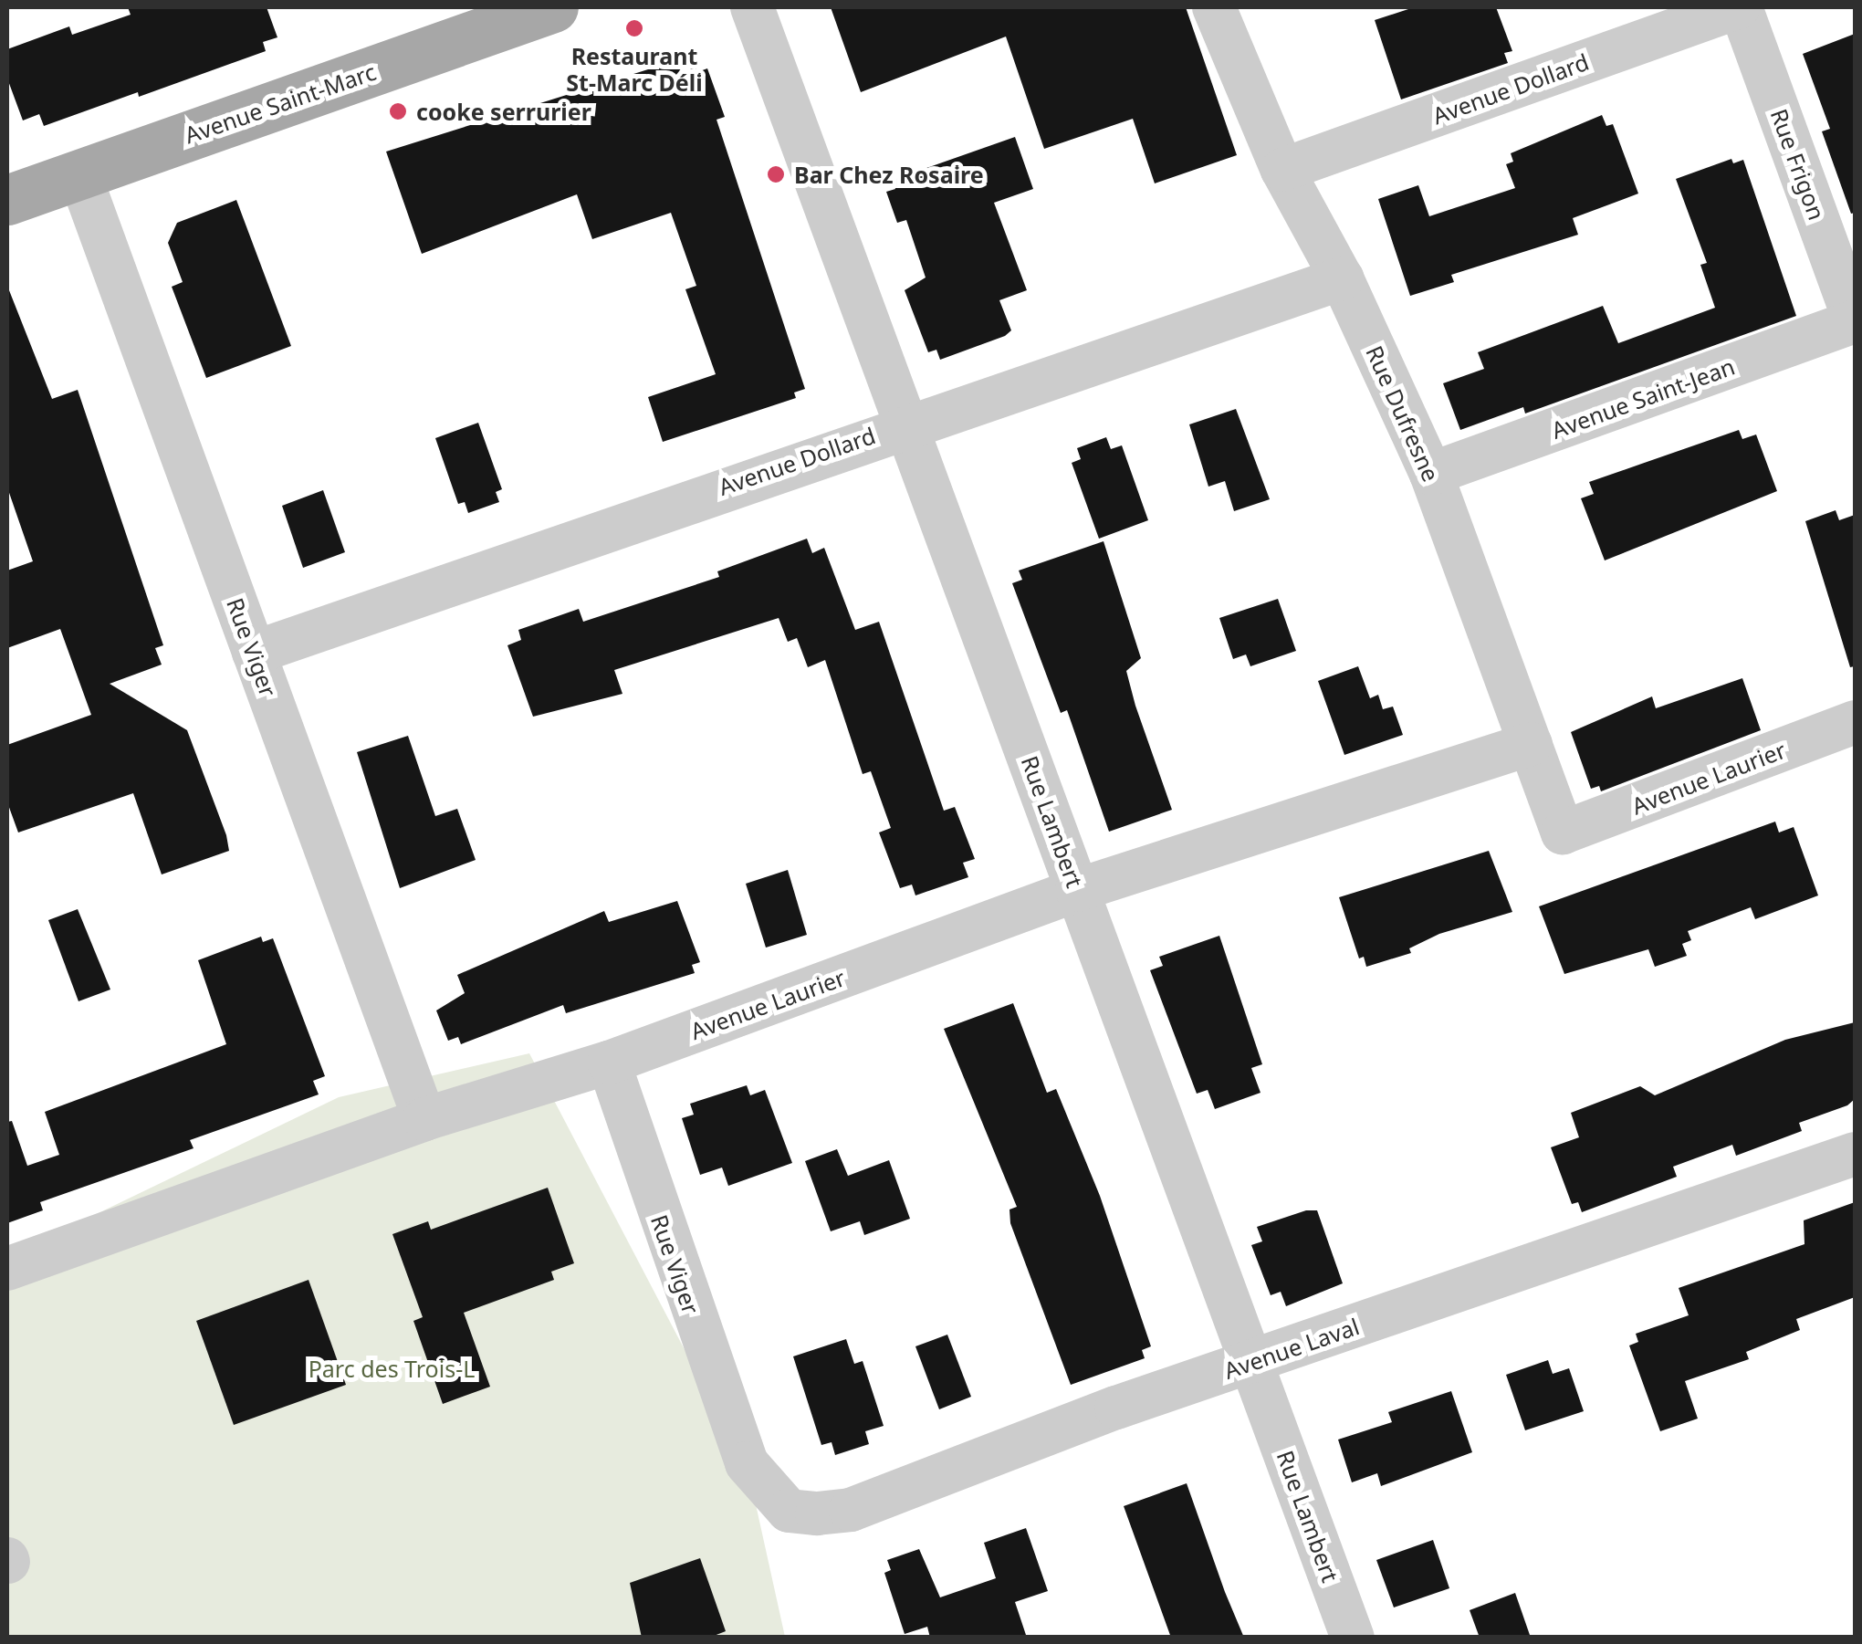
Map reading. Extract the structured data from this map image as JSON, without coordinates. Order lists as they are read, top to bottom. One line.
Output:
{"streets":{"main road":["Avenue Saint-Marc"],"street":["Avenue Dollard","Rue Frigon","Avenue Saint-Jean","Rue Dufresne","Rue Viger","Avenue Laurier","Rue Lambert","Avenue Laval"]},"crossings":[["Avenue Dollard","Rue Frigon"],["Avenue Dollard","Rue Dufresne"],["Avenue Dollard","Rue Viger"],["Avenue Dollard","Rue Lambert"],["Avenue Saint-Marc","Rue Viger"],["Rue Frigon","Avenue Saint-Jean"],["Avenue Saint-Jean","Rue Dufresne"],["Rue Dufresne","Avenue Laurier"],["Rue Viger","Avenue Laurier"],["Rue Viger","Avenue Laval"],["Avenue Laurier","Rue Lambert"],["Rue Lambert","Avenue Laval"]],"parks":["Parc des Trois-L"],"places":["Restaurant St-Marc Déli","cooke serrurier","Bar Chez Rosaire"]}
